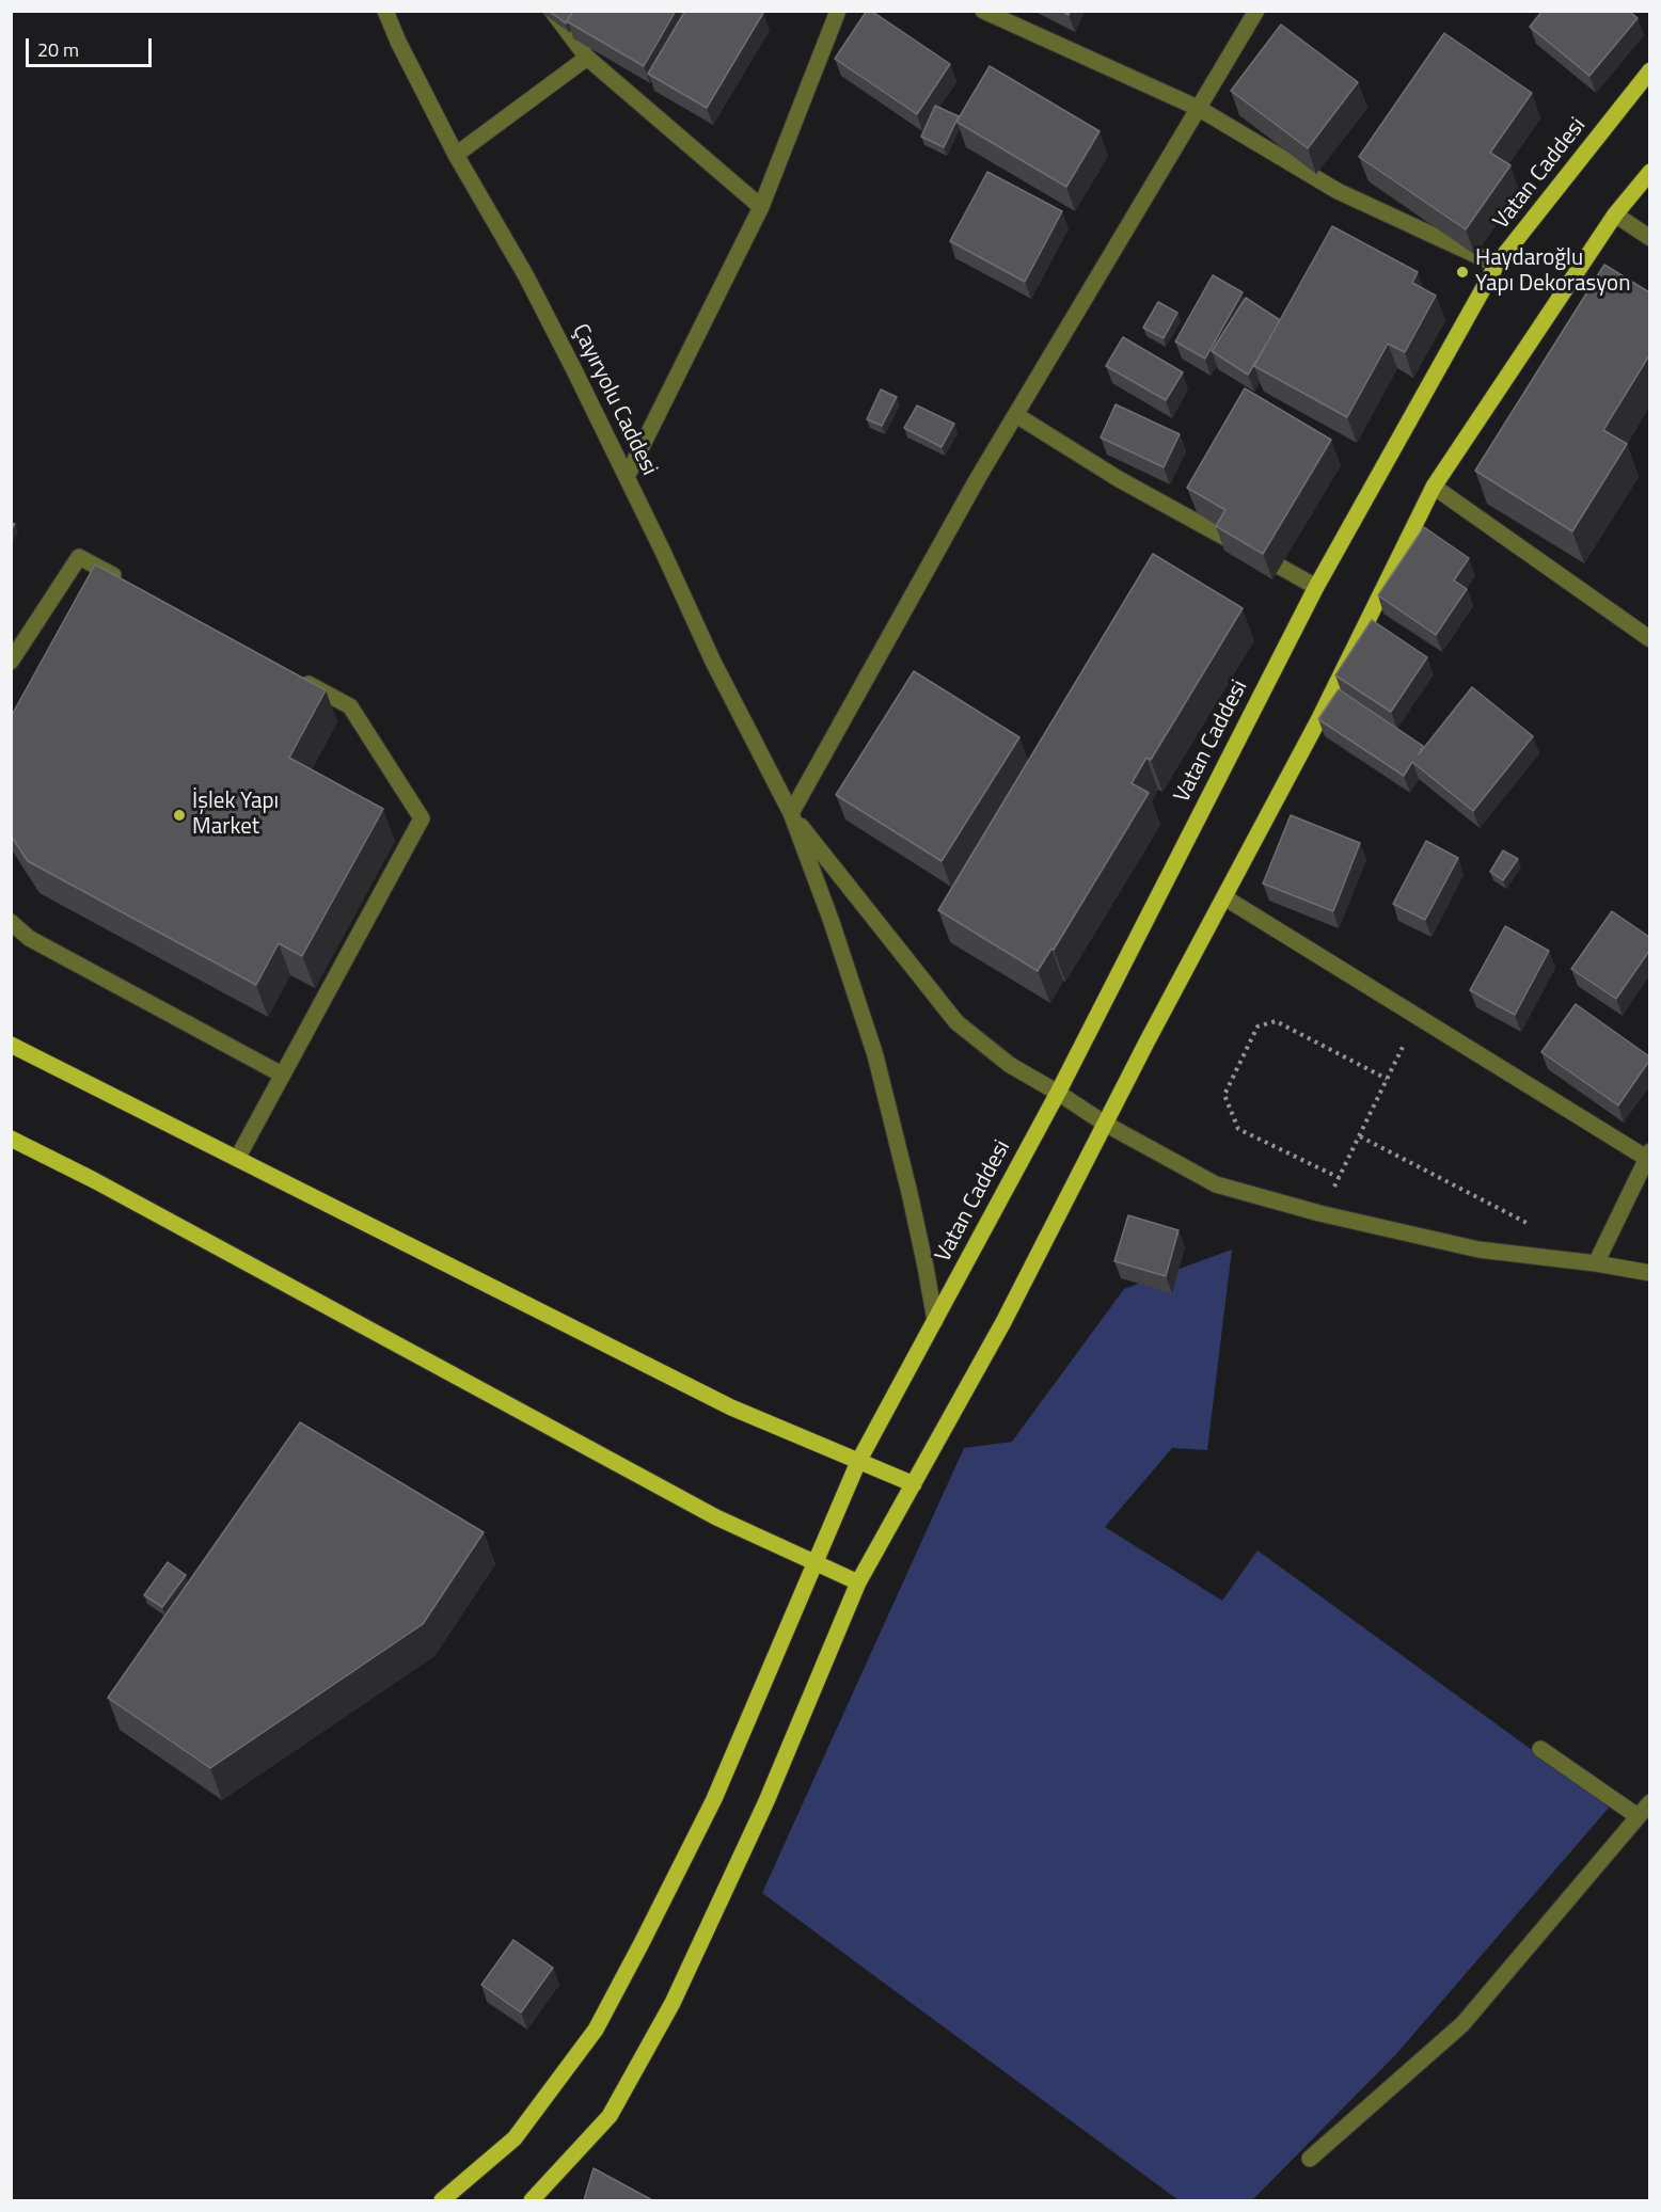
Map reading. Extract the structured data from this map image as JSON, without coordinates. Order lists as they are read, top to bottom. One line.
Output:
{"streets":{"main road":["Vatan Caddesi"],"street":["Çayıryolu Caddesi"]},"places":["Haydaroğlu Yapı Dekorasyon","İşlek Yapı Market"],"scale_bar":"20 m"}
